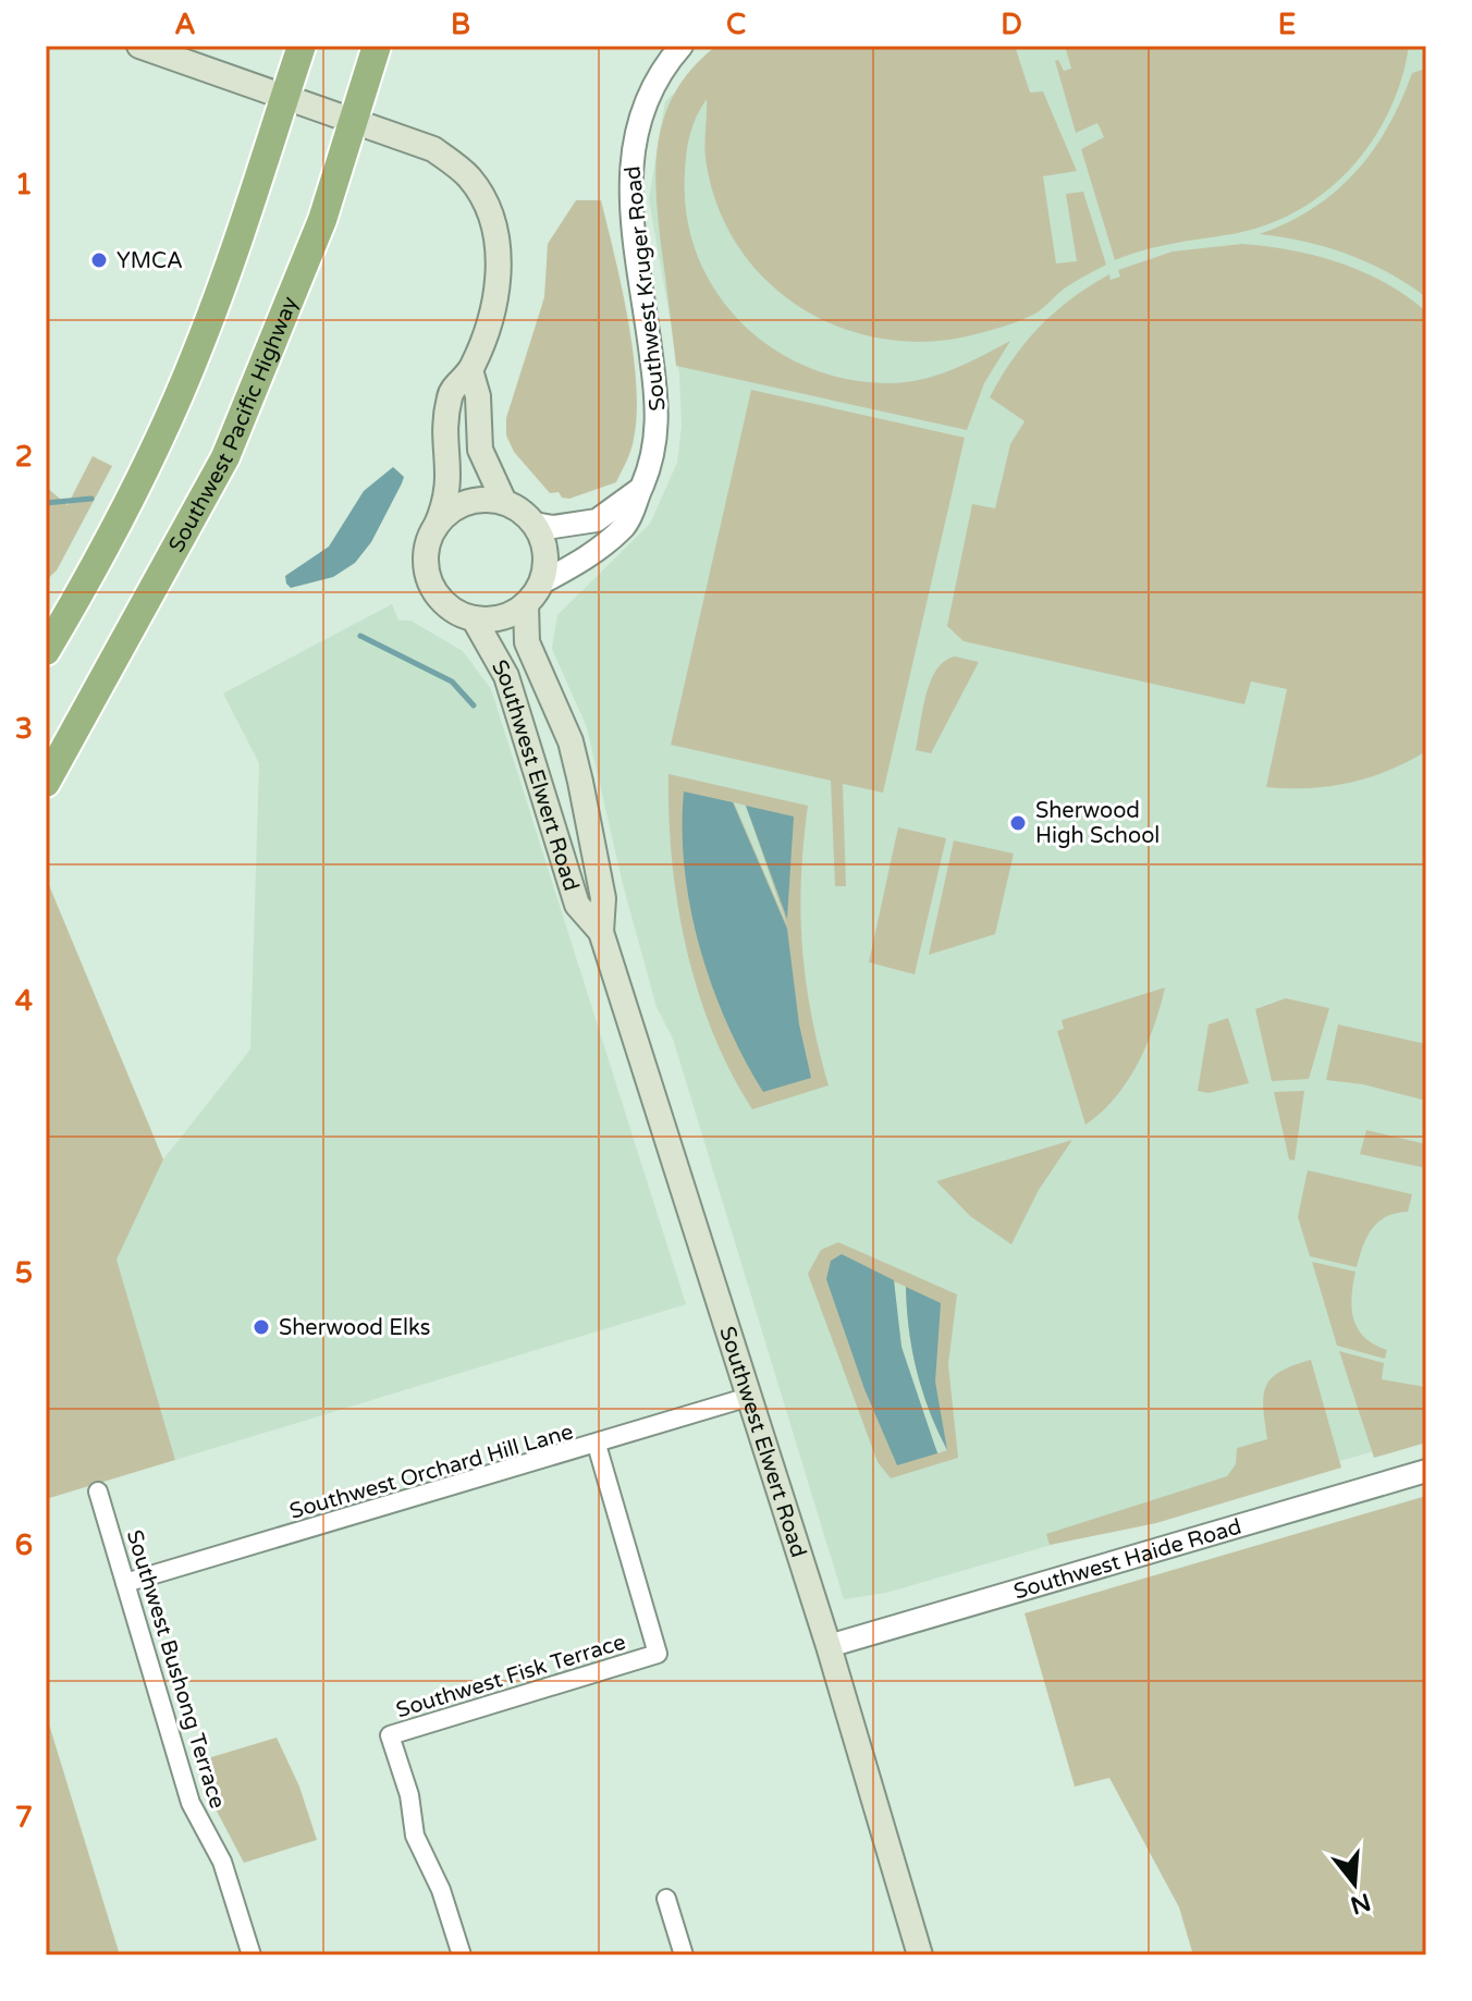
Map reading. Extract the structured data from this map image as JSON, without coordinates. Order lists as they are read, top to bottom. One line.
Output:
{"streets":{"highway":["Southwest Pacific Highway"],"main road":["Southwest Elwert Road"],"street":["Southwest Kruger Road","Southwest Orchard Hill Lane","Southwest Haide Road","Southwest Bushong Terrace","Southwest Fisk Terrace"]},"crossings":[["Southwest Kruger Road","Southwest Elwert Road"],["Southwest Elwert Road","Southwest Orchard Hill Lane"],["Southwest Elwert Road","Southwest Haide Road"],["Southwest Orchard Hill Lane","Southwest Bushong Terrace"],["Southwest Orchard Hill Lane","Southwest Fisk Terrace"]],"places":["YMCA","Sherwood High School","Sherwood Elks"],"north":"bottom","grid":{"columns":["A","B","C","D","E"],"rows":["1","2","3","4","5","6","7"]}}
